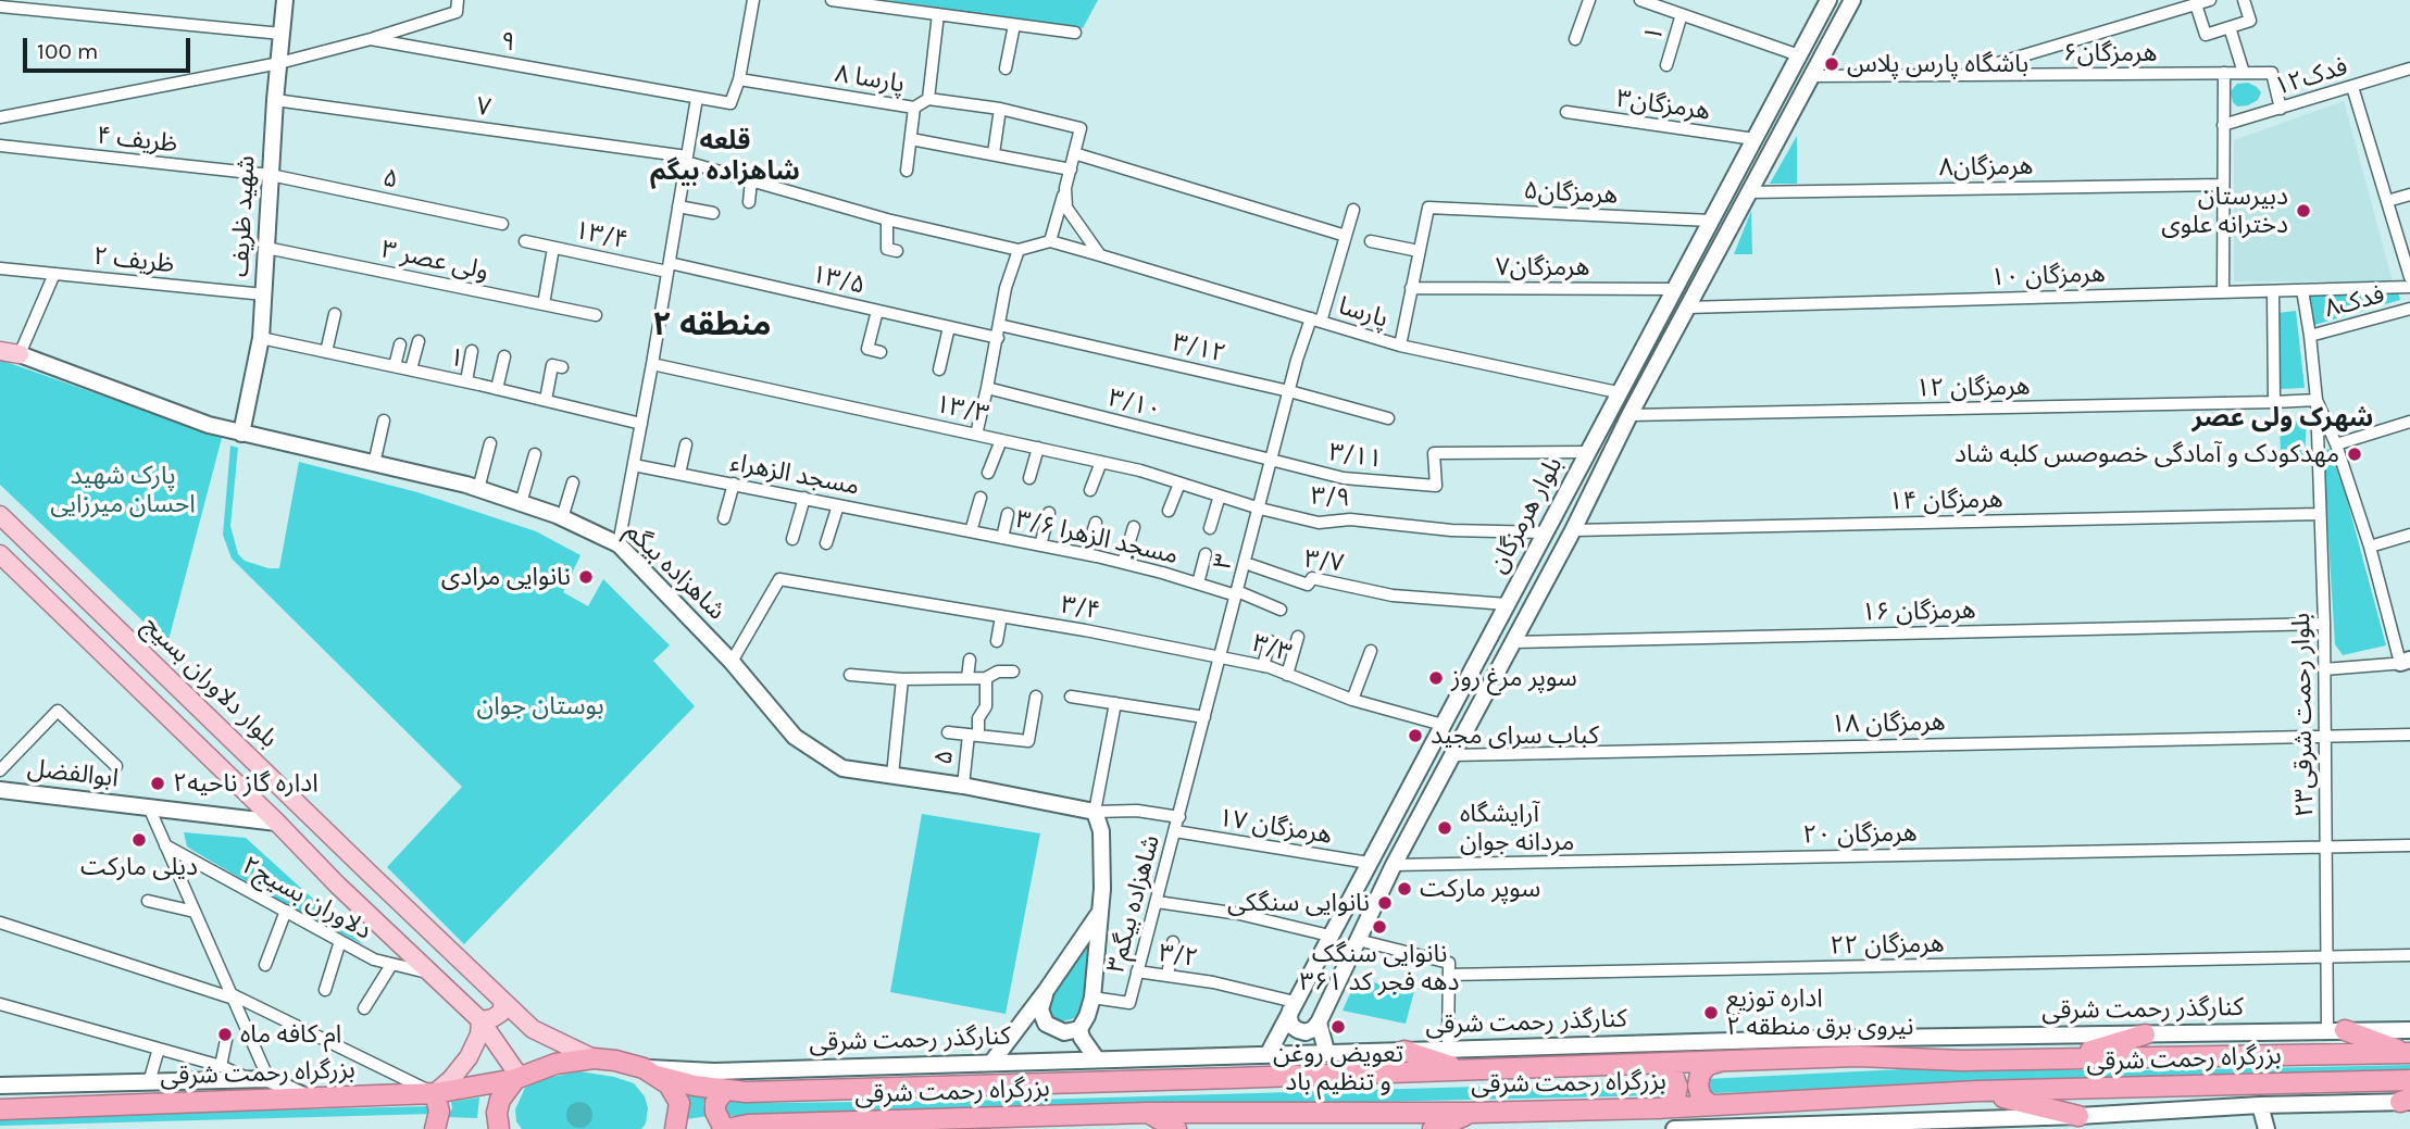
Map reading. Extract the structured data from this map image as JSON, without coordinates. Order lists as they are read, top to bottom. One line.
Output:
{"streets":{"highway":["بزرگراه رحمت شرقی"],"main road":["بلوار دلاوران بسیج"],"street":["۱","۹","هرمزگان۶","فدک۱۲","۸ پارسا","هرمزگان۳","۷","ظریف ۴","هرمزگان۸","۵","هرمزگان۵","شهید ظریف","۱۳/۴","ظریف ۲","ولی عصر ۳","هرمزگان۷","هرمزگان ۱۰","۱۳/۵","فدک۸","پارسا","۳/۱۲","هرمزگان ۱۲","۳/۱۰","۱۳/۳","۳/۱۱","مسجد الزهراء","۳/۹","هرمزگان ۱۴","بلوار هرمزگان","مسجد الزهرا ۳/۶","۳","۳/۷","شاهزاده بیگم","۳/۴","هرمزگان ۱۶","۳/۳","بلوار رحمت شرقی۲۳","هرمزگان ۱۸","ابوالفضل","هرمزگان ۱۷","هرمزگان ۲۰","دلاوران بسیج۲","۳شاهزاده بیگم","هرمزگان ۲۲","۳/۲","کنارگذر رحمت شرقی"]},"crossings":[["۱","شهید ظریف"],["۹","۸ پارسا"],["۹","شهید ظریف"],["هرمزگان۶","فدک۱۲"],["هرمزگان۶","بلوار هرمزگان"],["هرمزگان۳","بلوار هرمزگان"],["۷","شهید ظریف"],["ظریف ۴","۵"],["ظریف ۴","شهید ظریف"],["هرمزگان۸","بلوار هرمزگان"],["۵","شهید ظریف"],["۵","شاهزاده بیگم"],["هرمزگان۵","بلوار هرمزگان"],["شهید ظریف","ظریف ۲"],["شهید ظریف","ولی عصر ۳"],["شهید ظریف","شاهزاده بیگم"],["۱۳/۴","۱۳/۵"],["هرمزگان۷","بلوار هرمزگان"],["هرمزگان ۱۰","بلوار هرمزگان"],["پارسا","بلوار هرمزگان"],["پارسا","۳"],["۳/۱۲","۳"],["هرمزگان ۱۲","بلوار هرمزگان"],["هرمزگان ۱۲","بلوار رحمت شرقی۲۳"],["۳/۱۰","۳/۱۱"],["۳/۱۰","۳"],["۱۳/۳","۳/۹"],["۱۳/۳","۳"],["۳/۱۱","بلوار هرمزگان"],["۳/۱۱","۳"],["مسجد الزهراء","مسجد الزهرا ۳/۶"],["۳/۹","بلوار هرمزگان"],["۳/۹","۳"],["هرمزگان ۱۴","بلوار هرمزگان"],["هرمزگان ۱۴","بلوار رحمت شرقی۲۳"],["بلوار هرمزگان","۳/۷"],["بلوار هرمزگان","هرمزگان ۱۶"],["بلوار هرمزگان","۳/۳"],["بلوار هرمزگان","هرمزگان ۱۸"],["بلوار هرمزگان","هرمزگان ۱۷"],["بلوار هرمزگان","هرمزگان ۲۰"],["بلوار هرمزگان","۳/۲"],["بلوار هرمزگان","کنارگذر رحمت شرقی"],["مسجد الزهرا ۳/۶","۳"],["۳","۳/۴"],["۳","۳/۳"],["۳","۳شاهزاده بیگم"],["شاهزاده بیگم","۳/۴"],["۳/۴","۳/۳"],["هرمزگان ۱۶","بلوار رحمت شرقی۲۳"],["بلوار دلاوران بسیج","بزرگراه رحمت شرقی"],["بلوار رحمت شرقی۲۳","هرمزگان ۱۸"],["بلوار رحمت شرقی۲۳","هرمزگان ۲۰"],["بلوار رحمت شرقی۲۳","هرمزگان ۲۲"],["بلوار رحمت شرقی۲۳","کنارگذر رحمت شرقی"],["هرمزگان ۱۷","۳شاهزاده بیگم"],["۳شاهزاده بیگم","۳/۲"],["کنارگذر رحمت شرقی","بزرگراه رحمت شرقی"]],"districts":["قلعه شاهزاده بیگم","منطقه ۲","شهرک ولی عصر"],"parks":["پارک شهید احسان میرزایی","بوستان جوان"],"places":["باشگاه پارس پلاس","دبیرستان دخترانه علوی","مهدکودک و آمادگی خصوصس کلبه شاد","نانوایی مرادی","سوپر مرغ روز","کباب سرای مجید","اداره گاز ناحیه۲","آرایشگاه مردانه جوان","دیلی مارکت","سوپر مارکت","نانوایی سنگکی","نانوایی سنگک دهه فجر کد ۳۶۱","اداره توزیع نیروی برق منطقه ۲","تعویض روغن و تنظیم باد","ام کافه ماه"],"scale_bar":"100 m"}
